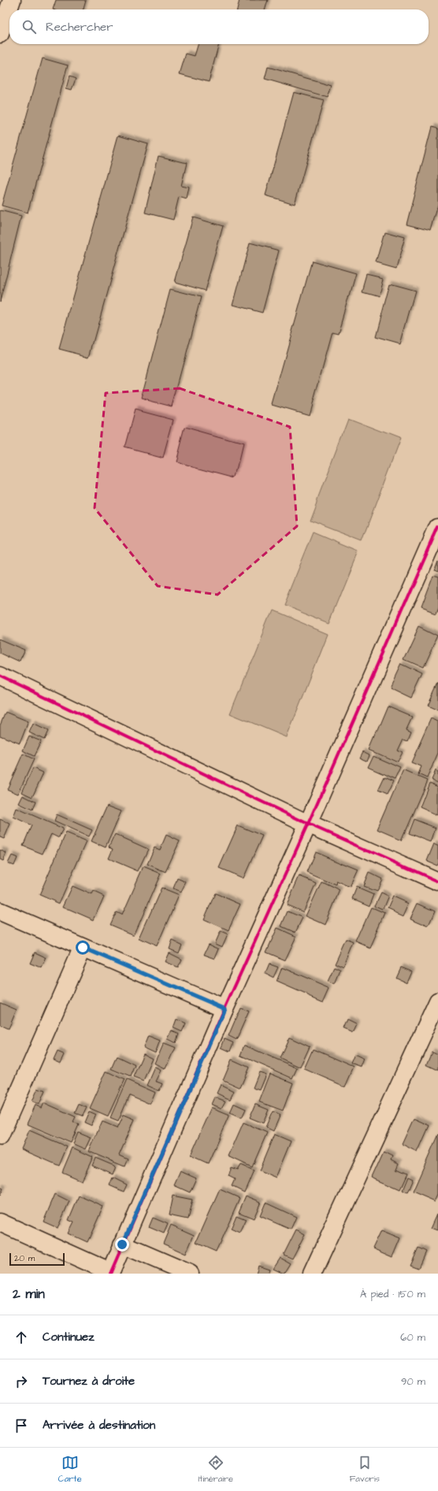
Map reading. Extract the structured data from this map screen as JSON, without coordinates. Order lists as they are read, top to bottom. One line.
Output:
{"scale_bar":"20 m","page":{"search":"Rechercher","scale":"20 m","heading":["2 min","À pied · 150 m"],"list":[["Continuez","60 m"],["Tournez à droite","90 m"],"Arrivée à destination"],"nav":["Carte","Itinéraire","Favoris"]}}
